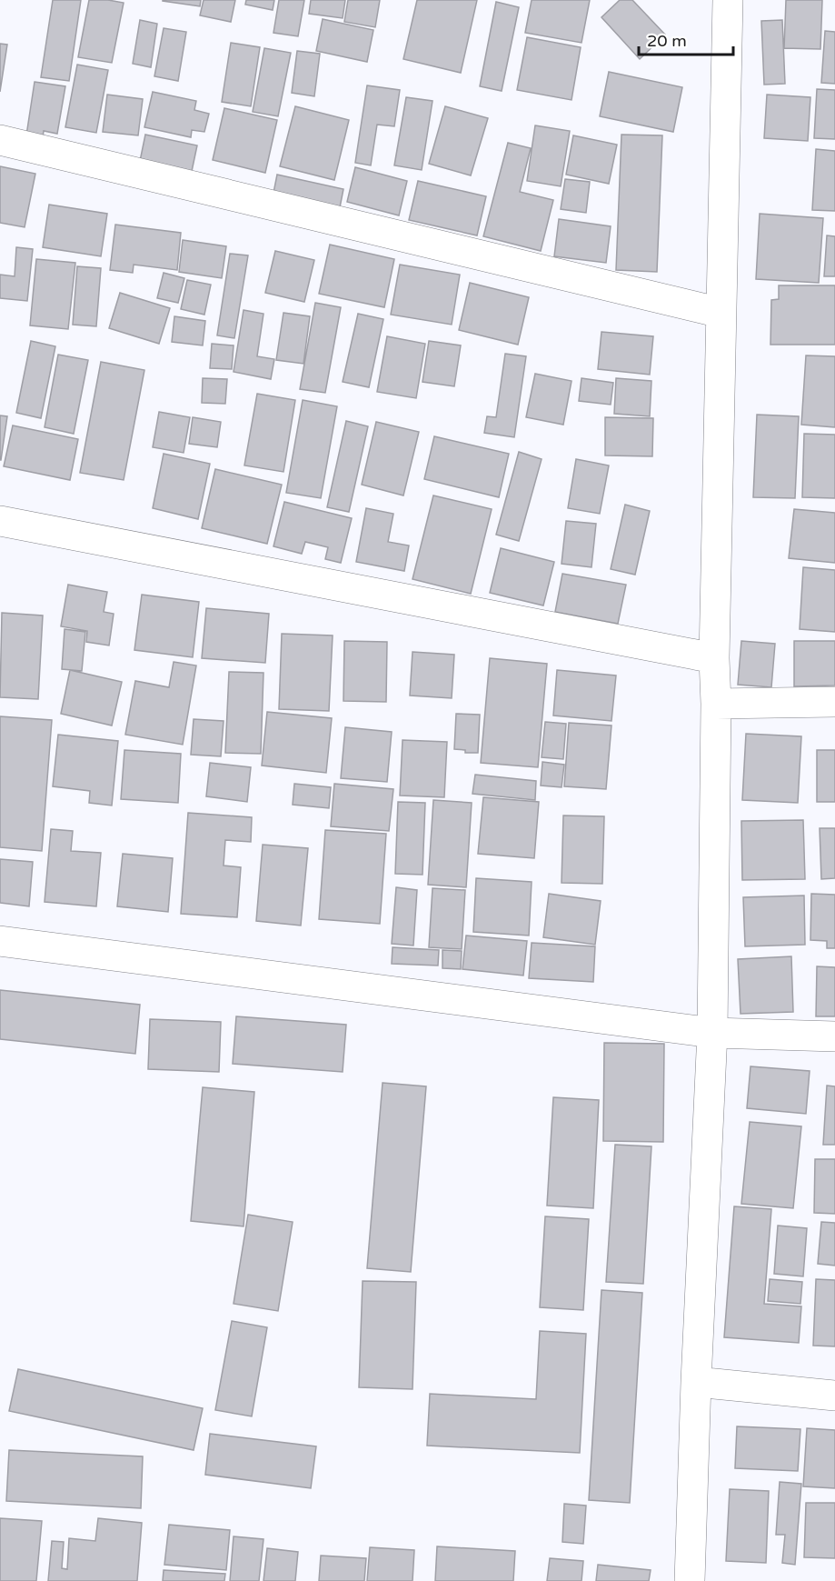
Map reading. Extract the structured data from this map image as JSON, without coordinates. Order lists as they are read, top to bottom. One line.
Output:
{"scale_bar":"20 m"}
